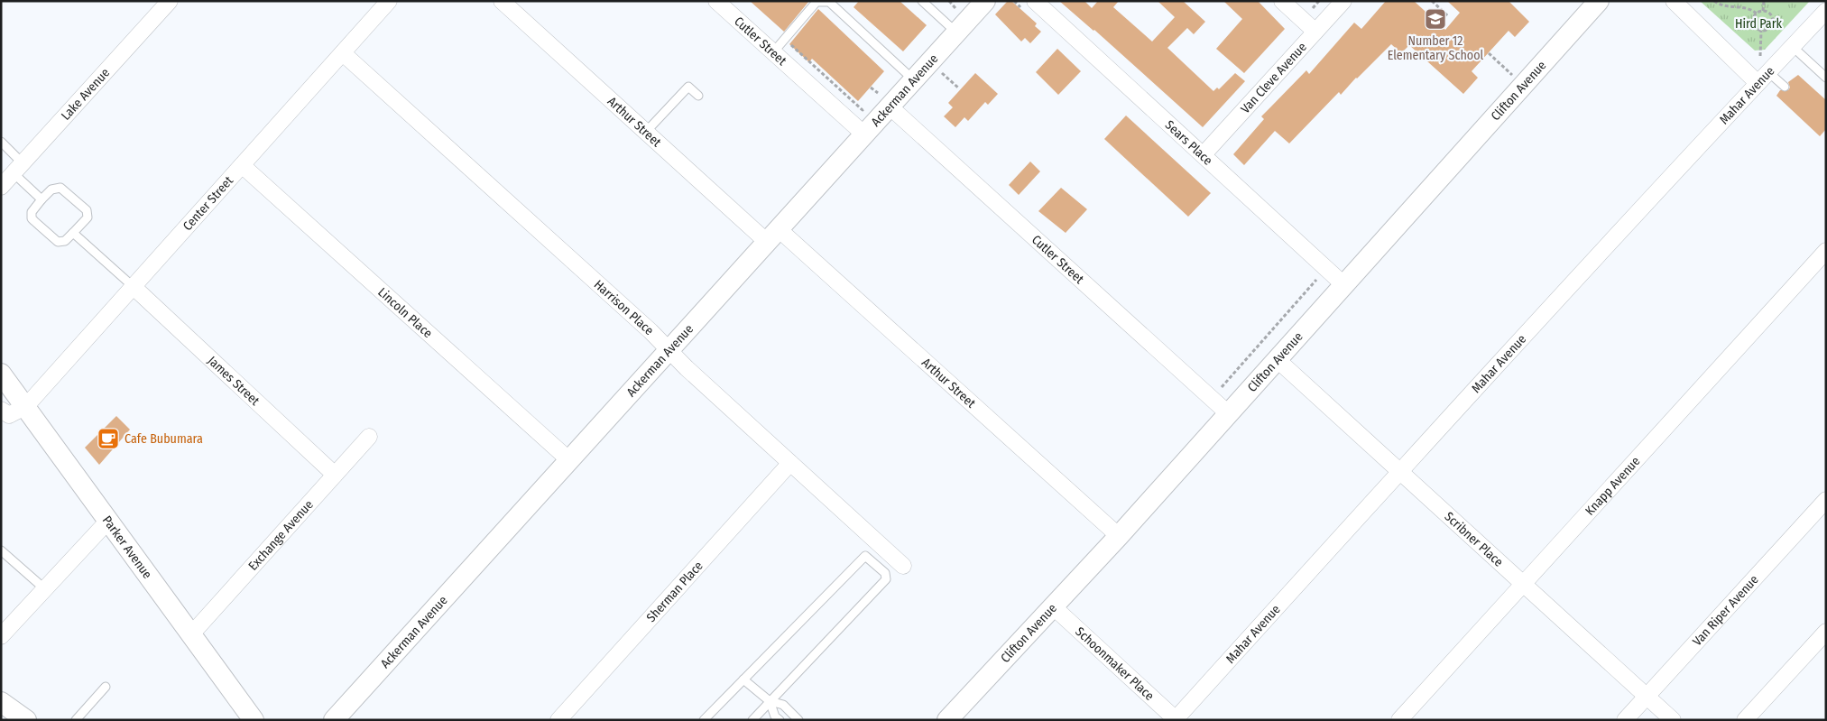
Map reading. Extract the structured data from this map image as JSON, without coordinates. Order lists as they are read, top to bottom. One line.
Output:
{"streets":{"street":["Cutler Street","Van Cleve Avenue","Ackerman Avenue","Clifton Avenue","Lake Avenue","Mahar Avenue","Arthur Street","Sears Place","Center Street","Harrison Place","Lincoln Place","James Street","Knapp Avenue","Exchange Avenue","Scribner Place","Parker Avenue","Sherman Place","Van Riper Avenue","Schoonmaker Place"]},"crossings":[["Cutler Street","Ackerman Avenue"],["Cutler Street","Clifton Avenue"],["Van Cleve Avenue","Sears Place"],["Ackerman Avenue","Arthur Street"],["Ackerman Avenue","Harrison Place"],["Ackerman Avenue","Lincoln Place"],["Clifton Avenue","Arthur Street"],["Clifton Avenue","Sears Place"],["Clifton Avenue","Scribner Place"],["Clifton Avenue","Schoonmaker Place"],["Mahar Avenue","Scribner Place"],["Mahar Avenue","Schoonmaker Place"],["Center Street","Harrison Place"],["Center Street","Lincoln Place"],["Center Street","James Street"],["Center Street","Parker Avenue"],["Harrison Place","Sherman Place"],["James Street","Exchange Avenue"],["Knapp Avenue","Scribner Place"],["Exchange Avenue","Parker Avenue"],["Scribner Place","Van Riper Avenue"]],"parks":["Hird Park"],"places":{"school or university":["Number 12 Elementary School"],"cafe":["Cafe Bubumara"]}}
